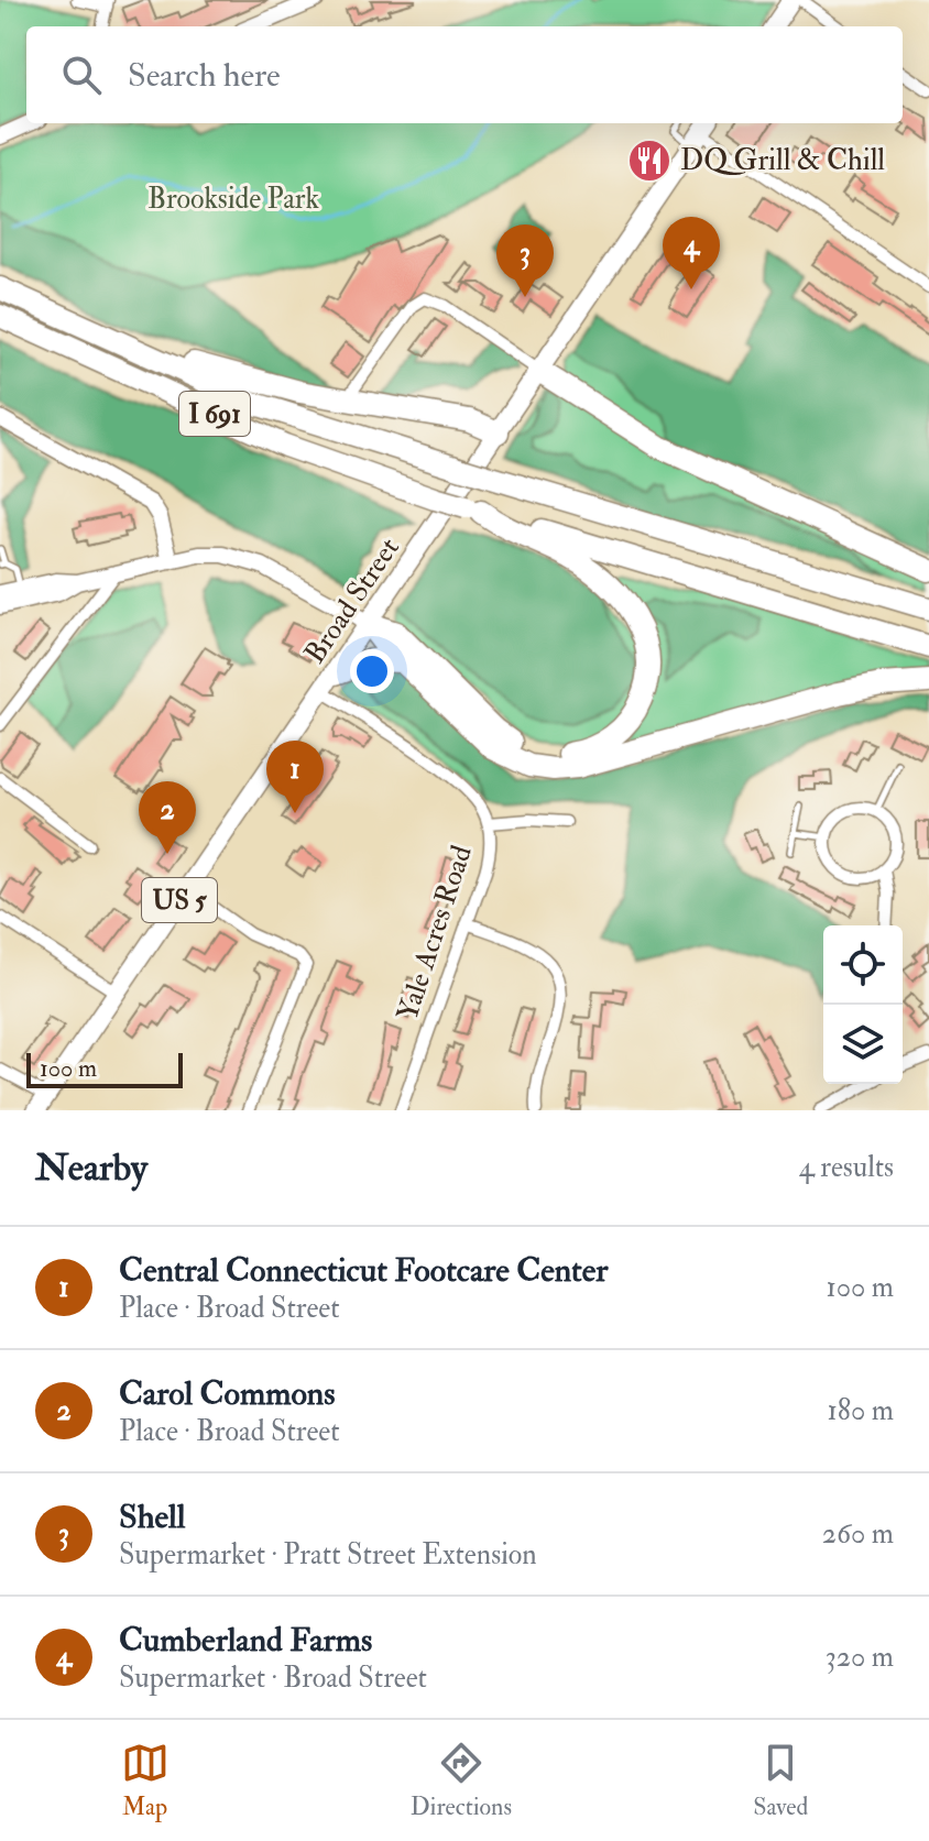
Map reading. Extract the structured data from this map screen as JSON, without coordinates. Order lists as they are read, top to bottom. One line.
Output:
{"streets":{"highway":["I 691"],"main road":["Broad Street","US 5"],"street":["Yale Acres Road"]},"crossings":[["Broad Street","Yale Acres Road"]],"parks":["Brookside Park"],"places":{"restaurant":["DQ Grill & Chill"]},"scale_bar":"100 m","page":{"search":"Search here","pins":["4","3","1","2"],"scale":"100 m","heading":["Nearby","4 results"],"list":[{"mark":"1","name":"Central Connecticut Footcare Center","note":"Place · Broad Street","value":"100 m"},{"mark":"2","name":"Carol Commons","note":"Place · Broad Street","value":"180 m"},{"mark":"3","name":"Shell","note":"Supermarket · Pratt Street Extension","value":"260 m"},{"mark":"4","name":"Cumberland Farms","note":"Supermarket · Broad Street","value":"320 m"}],"nav":["Map","Directions","Saved"]}}
